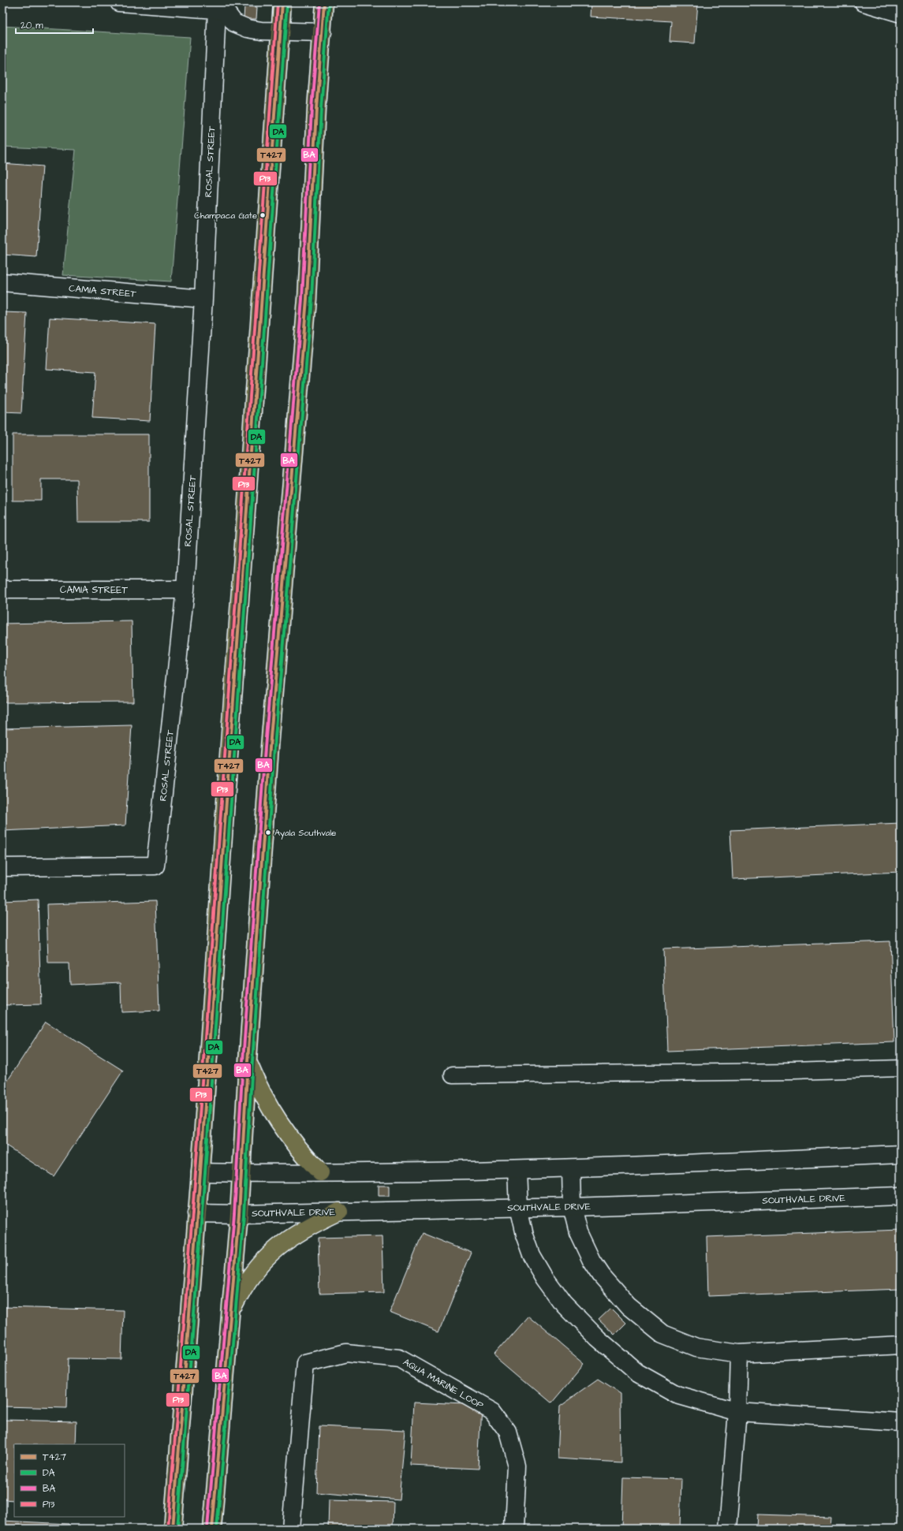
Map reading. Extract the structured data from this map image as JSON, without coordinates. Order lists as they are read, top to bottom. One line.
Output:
{"streets":{"street":["ROSAL STREET","CAMIA STREET","SOUTHVALE DRIVE","AQUA MARINE LOOP"]},"crossings":[["ROSAL STREET","CAMIA STREET"]],"places":["Champaca Gate","Ayala Southvale"],"lines":["transit line T427","transit line DA","transit line BA","transit line P13"],"legend":["T427","DA","BA","P13"],"scale_bar":"20 m"}
